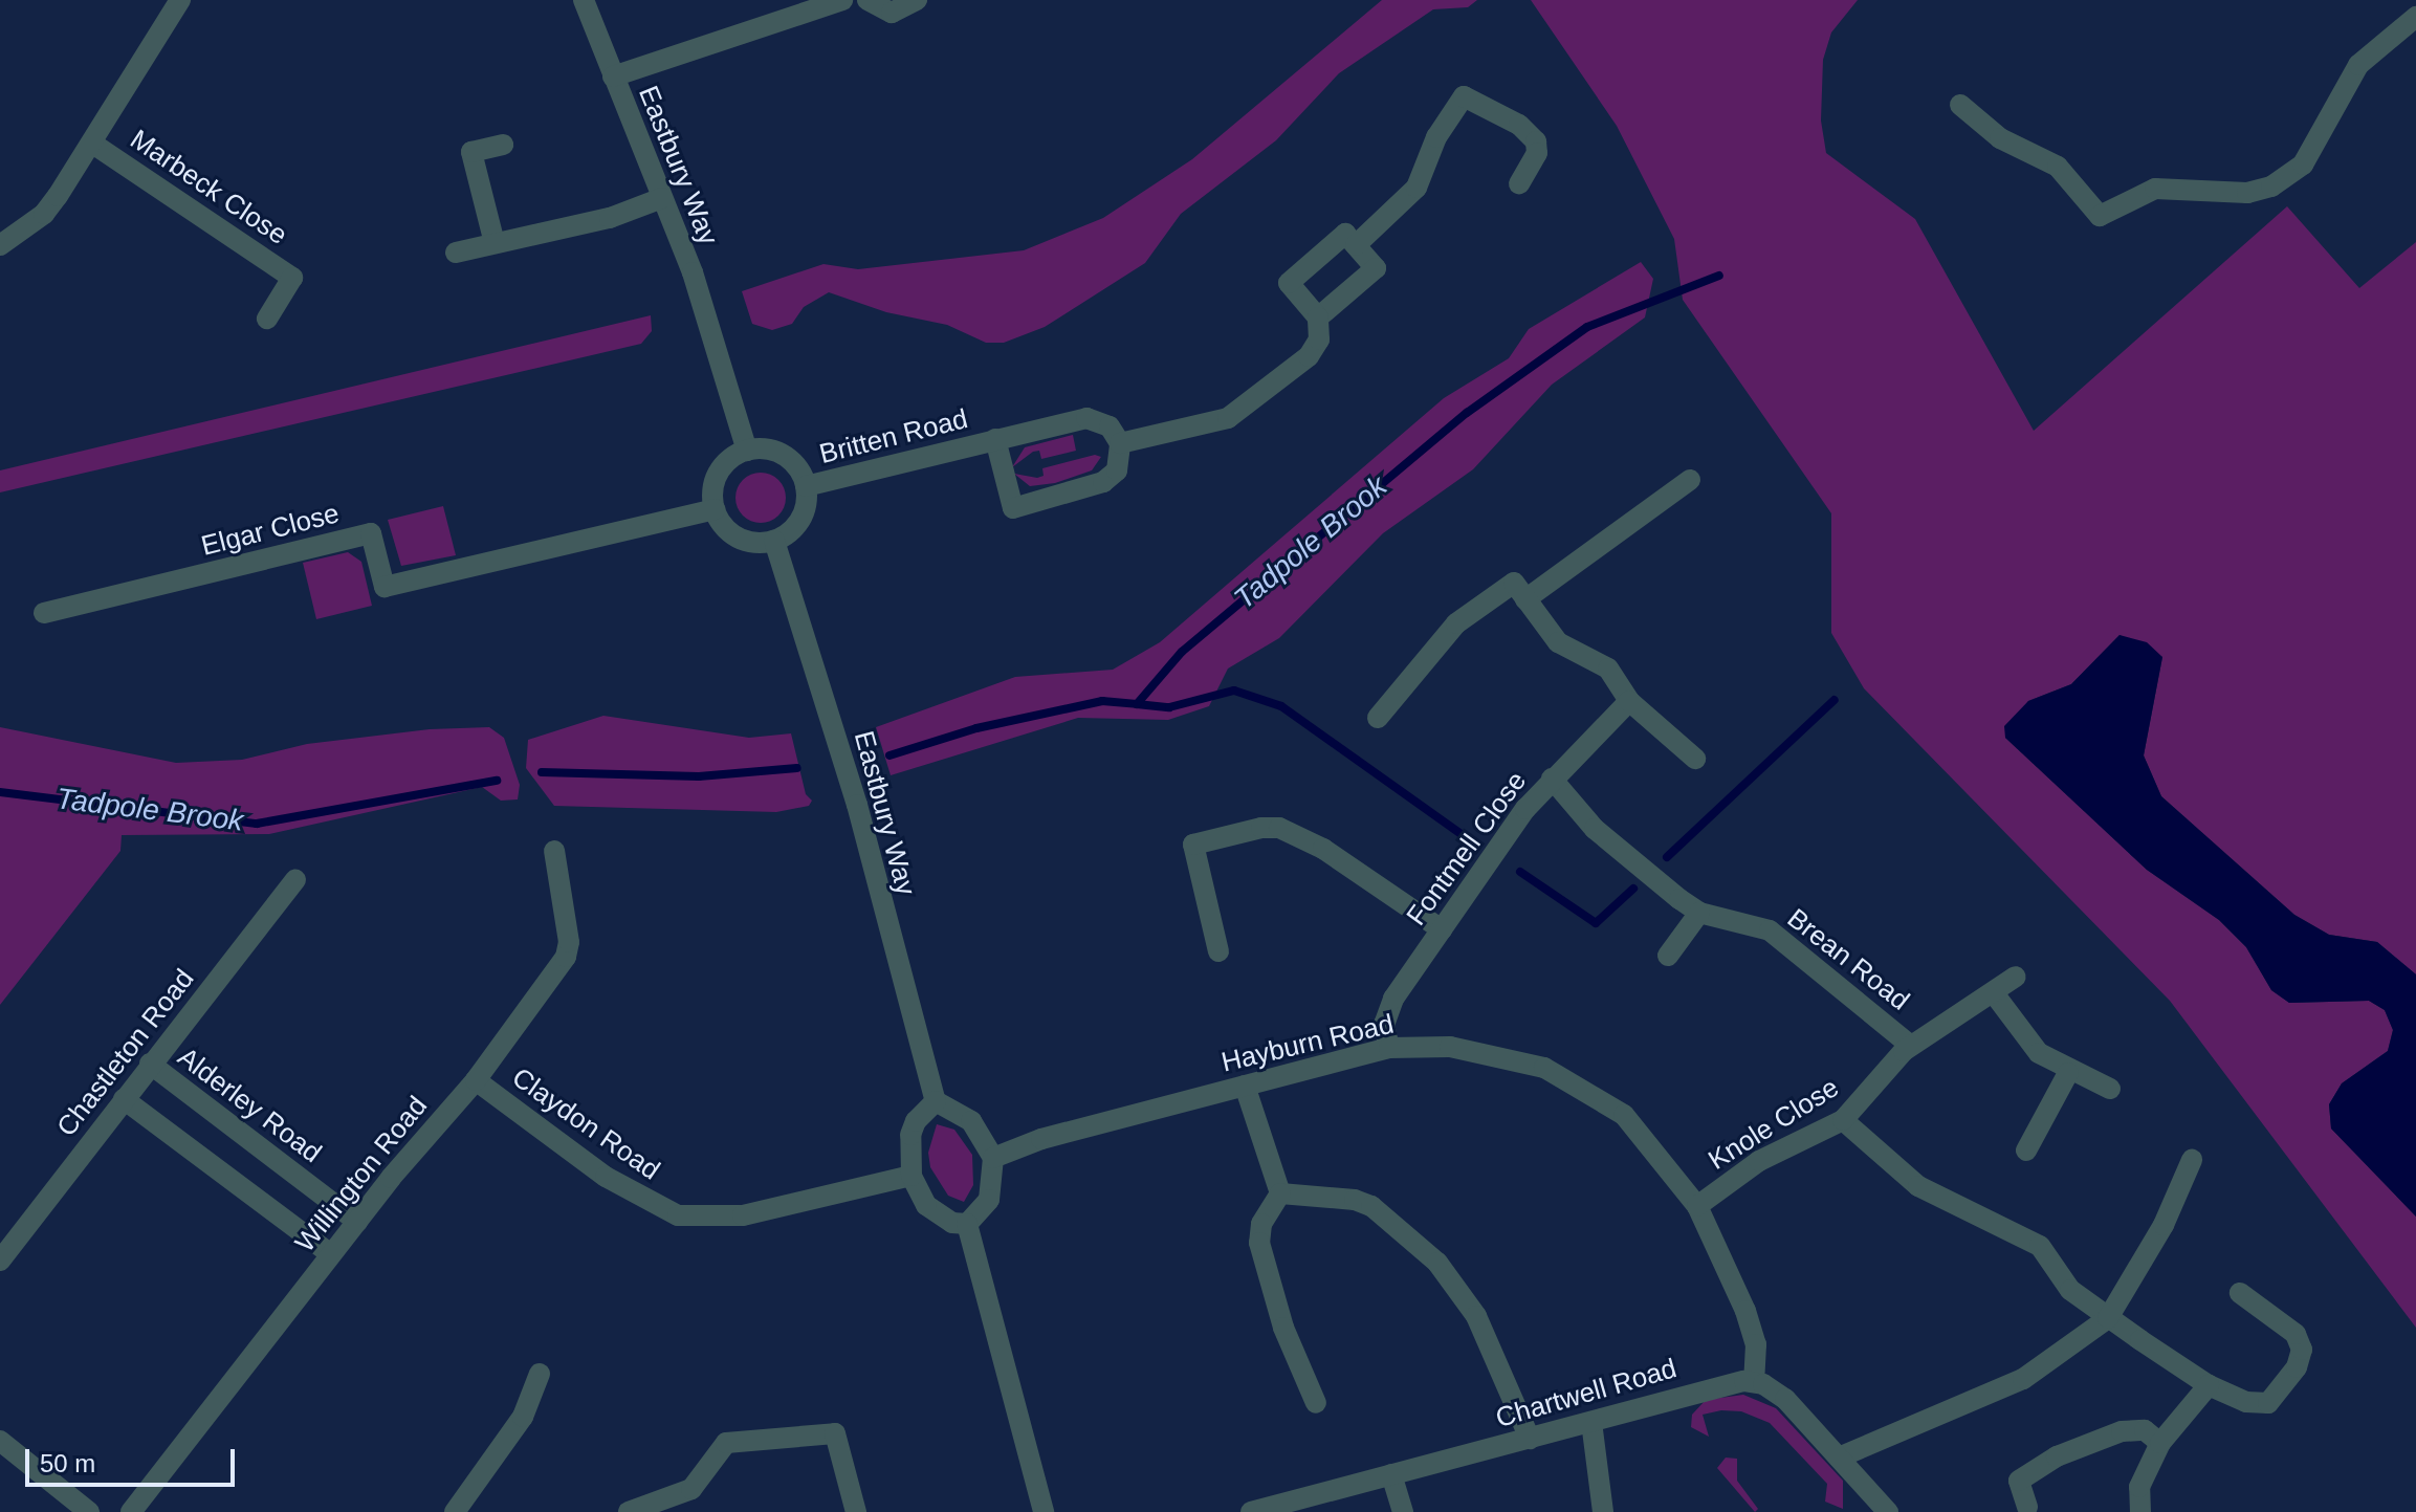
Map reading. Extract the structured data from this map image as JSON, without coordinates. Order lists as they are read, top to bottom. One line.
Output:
{"streets":{"street":["Eastbury Way","Marbeck Close","Britten Road","Elgar Close","Fontmell Close","Brean Road","Hayburn Road","Chastleton Road","Alderley Road","Claydon Road","Knole Close","Willington Road","Chartwell Road"]},"crossings":[["Eastbury Way","Britten Road"],["Eastbury Way","Elgar Close"],["Eastbury Way","Hayburn Road"],["Eastbury Way","Claydon Road"],["Britten Road","Elgar Close"],["Fontmell Close","Brean Road"],["Fontmell Close","Hayburn Road"],["Brean Road","Knole Close"],["Hayburn Road","Claydon Road"],["Hayburn Road","Knole Close"],["Hayburn Road","Chartwell Road"],["Chastleton Road","Alderley Road"],["Alderley Road","Willington Road"],["Claydon Road","Willington Road"]],"water":["Tadpole Brook"],"scale_bar":"50 m"}
